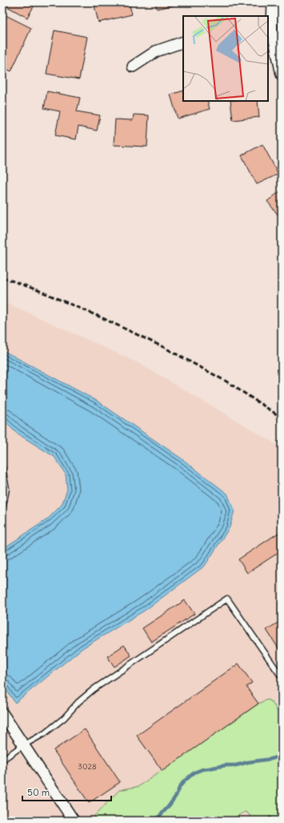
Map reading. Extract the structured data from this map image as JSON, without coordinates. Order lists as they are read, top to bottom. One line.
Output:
{"house_numbers":["3028"],"scale_bar":"50 m"}
